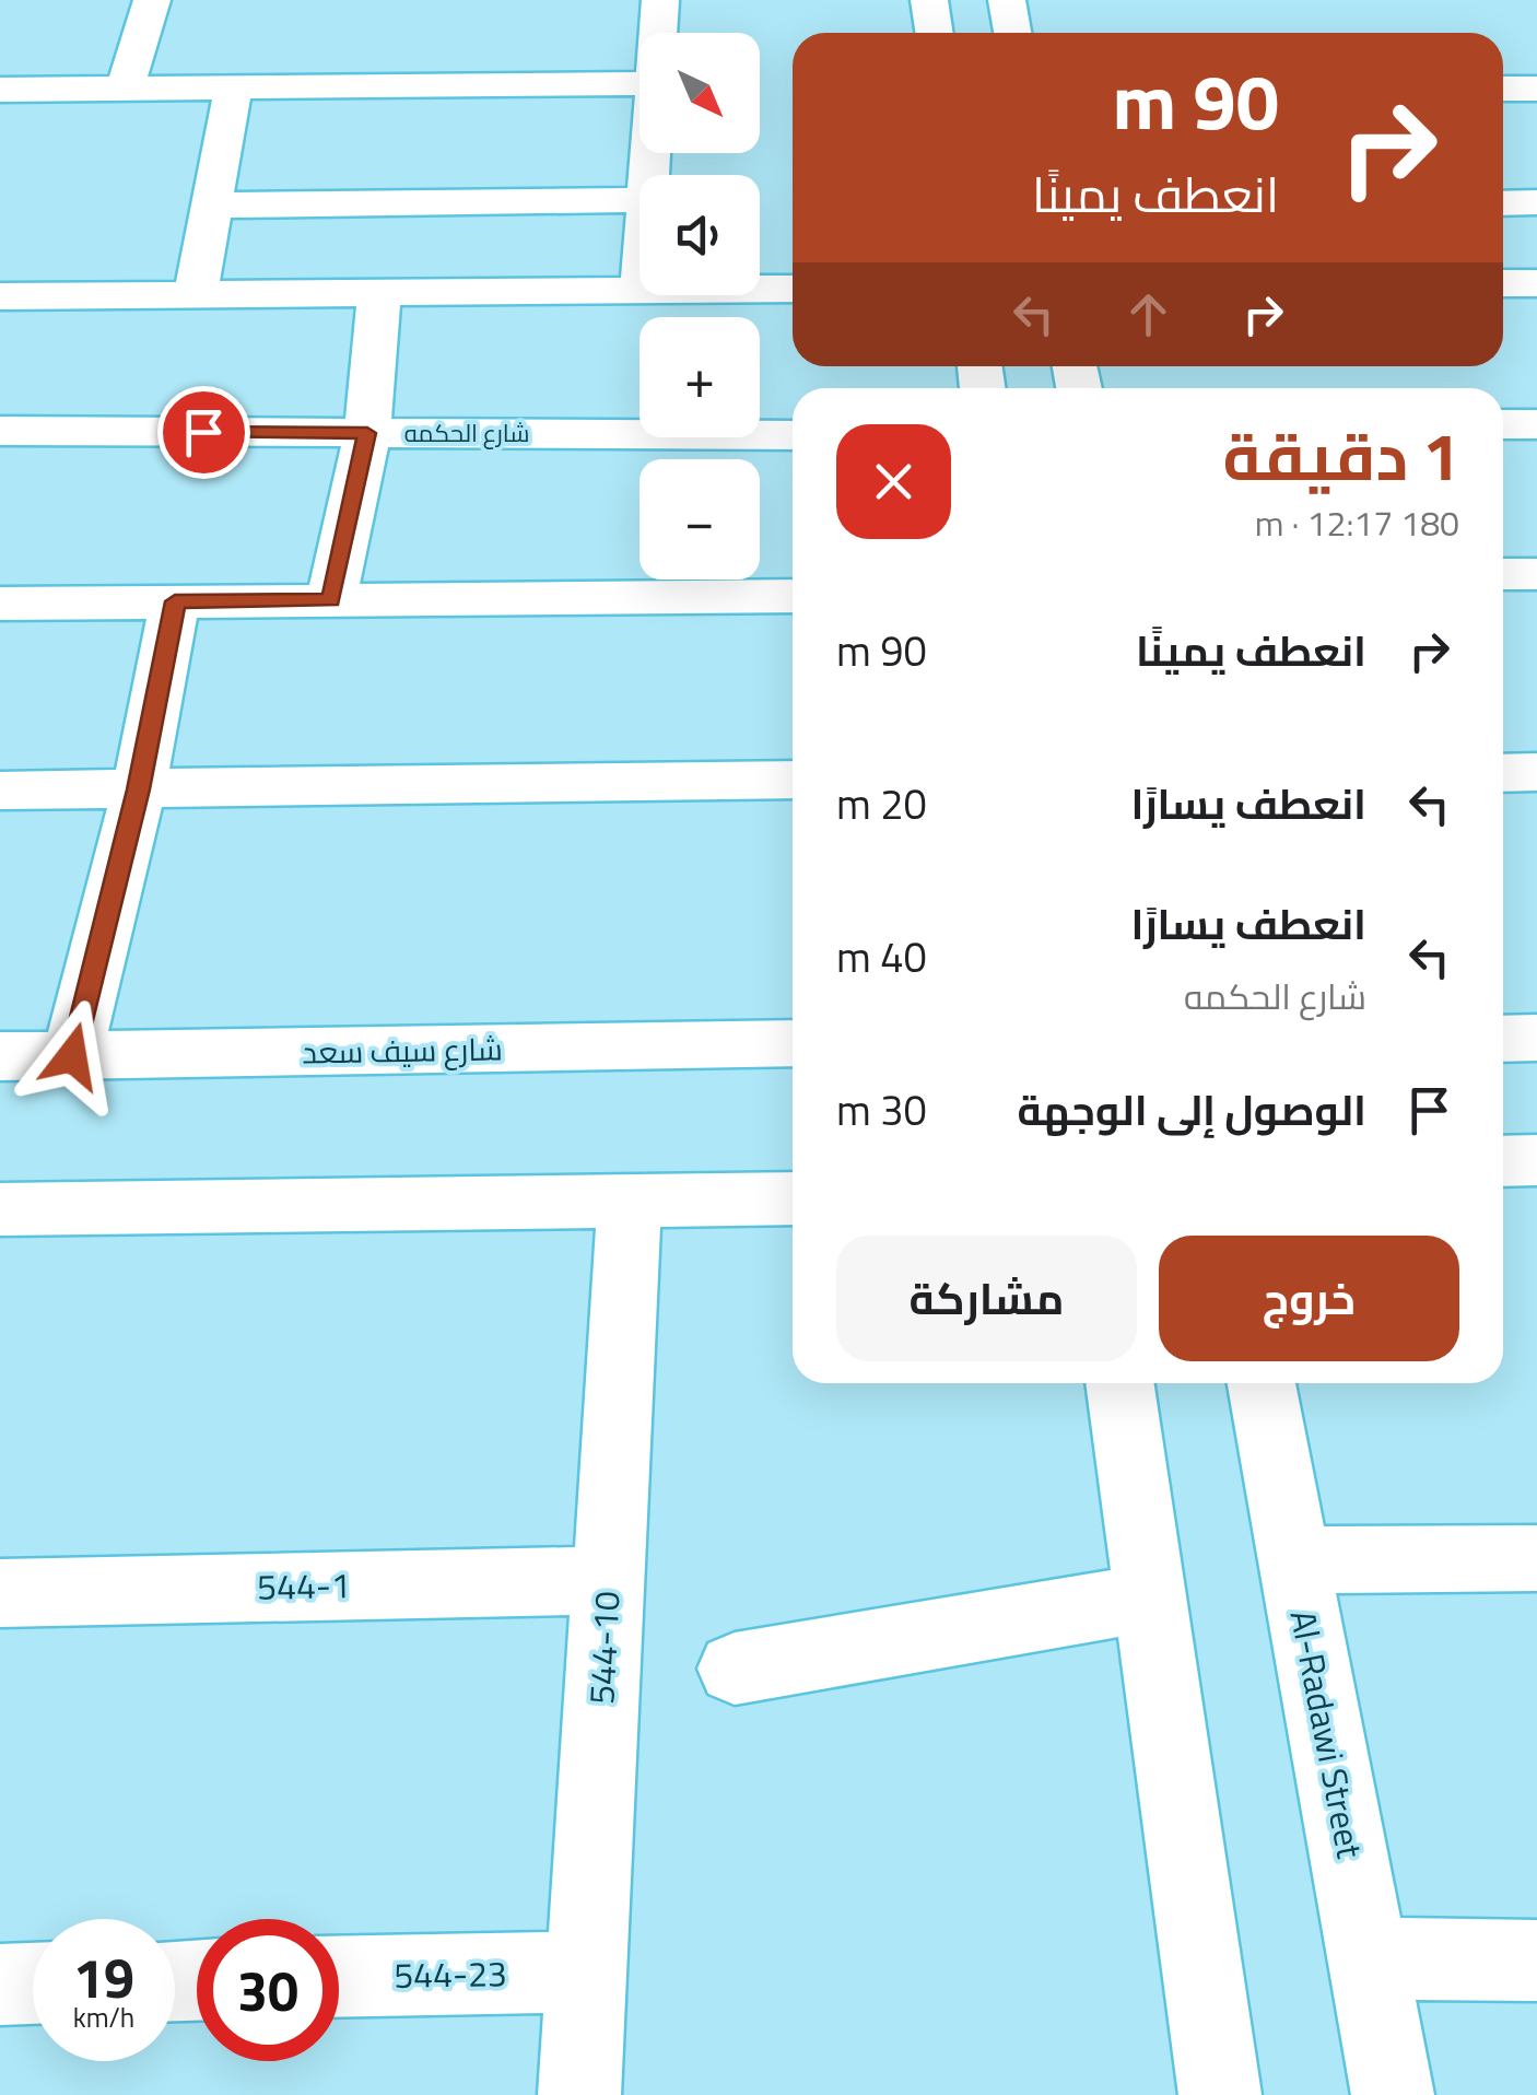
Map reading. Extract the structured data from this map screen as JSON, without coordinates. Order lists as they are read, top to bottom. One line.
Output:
{"streets":{"street":["شارع الحكمه","شارع سيف سعد","544-1","544-10","Al-Radawi Street","544-23"]},"crossings":[["544-1","544-10"],["544-10","544-23"]],"north":"bottom right","page":{"map_buttons":["+","−"],"turn":["90 m","انعطف يمينًا"],"heading":["1 دقيقة","180 m · 12:17"],"list":[{"name":"انعطف يمينًا","value":"90 m"},{"name":"انعطف يسارًا","value":"20 m"},{"name":"انعطف يسارًا","note":"شارع الحكمه","value":"40 m"},{"name":"الوصول إلى الوجهة","value":"30 m"}],"buttons":["خروج","مشاركة"],"speed":"19 km/h","limit":"30"}}
